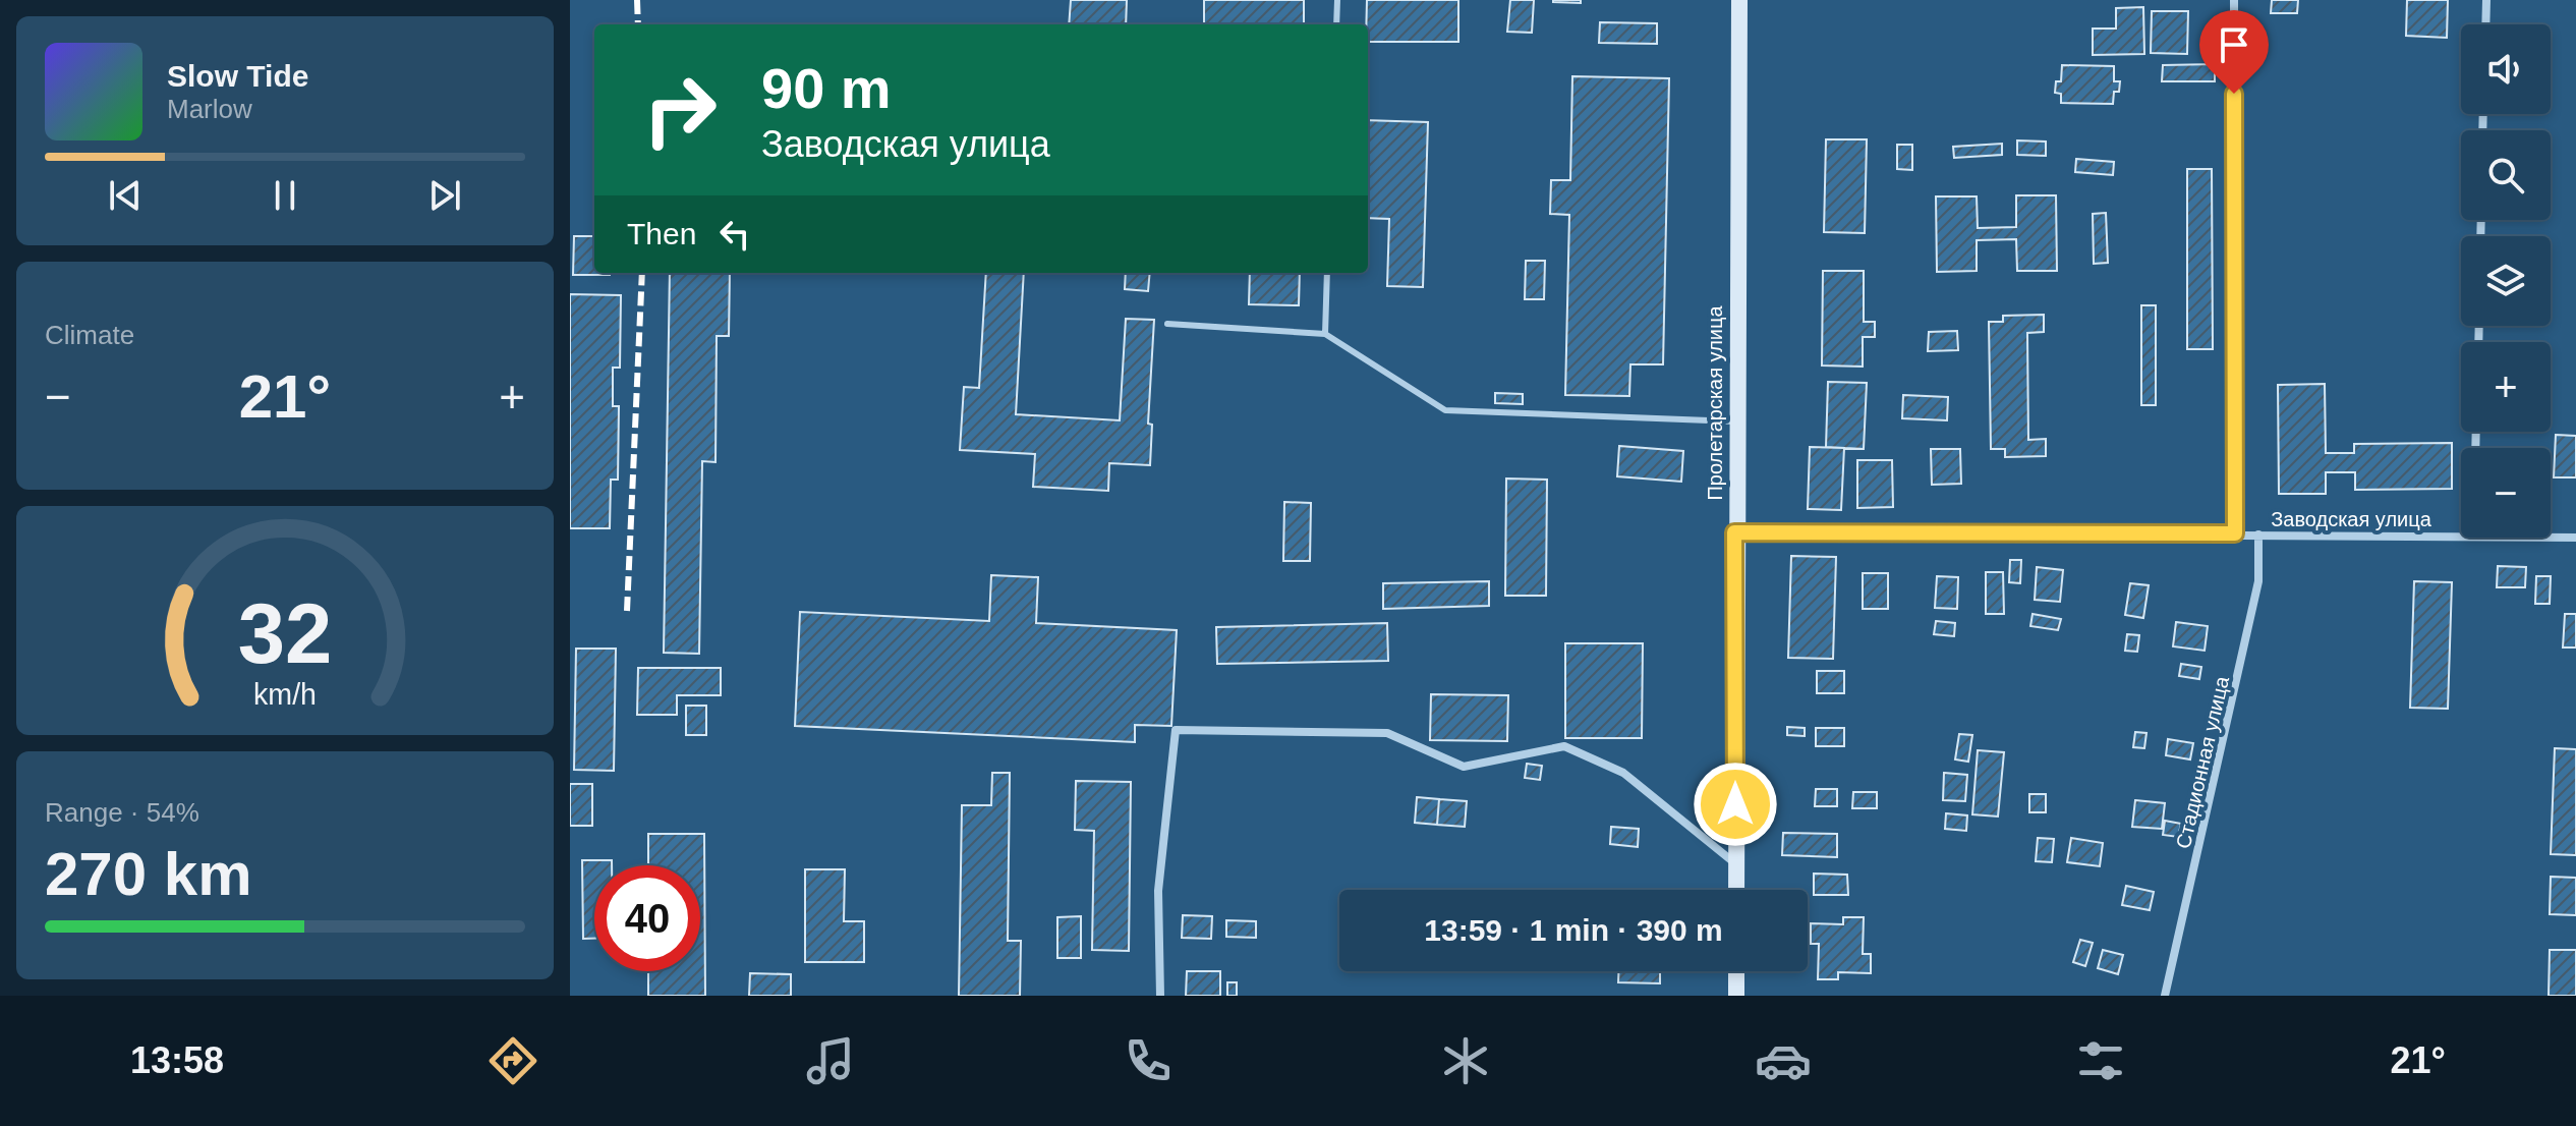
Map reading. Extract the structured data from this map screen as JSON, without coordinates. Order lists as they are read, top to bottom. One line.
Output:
{"streets":{"street":["Пролетарская улица","Заводская улица","Стадионная улица"]},"crossings":[["Пролетарская улица","Заводская улица"],["Заводская улица","Стадионная улица"]],"page":{"map_buttons":["+","−"],"turn":["90 m","Заводская улица"],"song":["Slow Tide","Marlow"],"then":"Then","tile":["Climate",["Range · 54%","270 km"]],"heat":["−","21°","+"],"limit":"40","trip":"13:59 · 1 min · 390 m","tabs":["13:58","21°"],"gauge":["32","km/h"]}}
